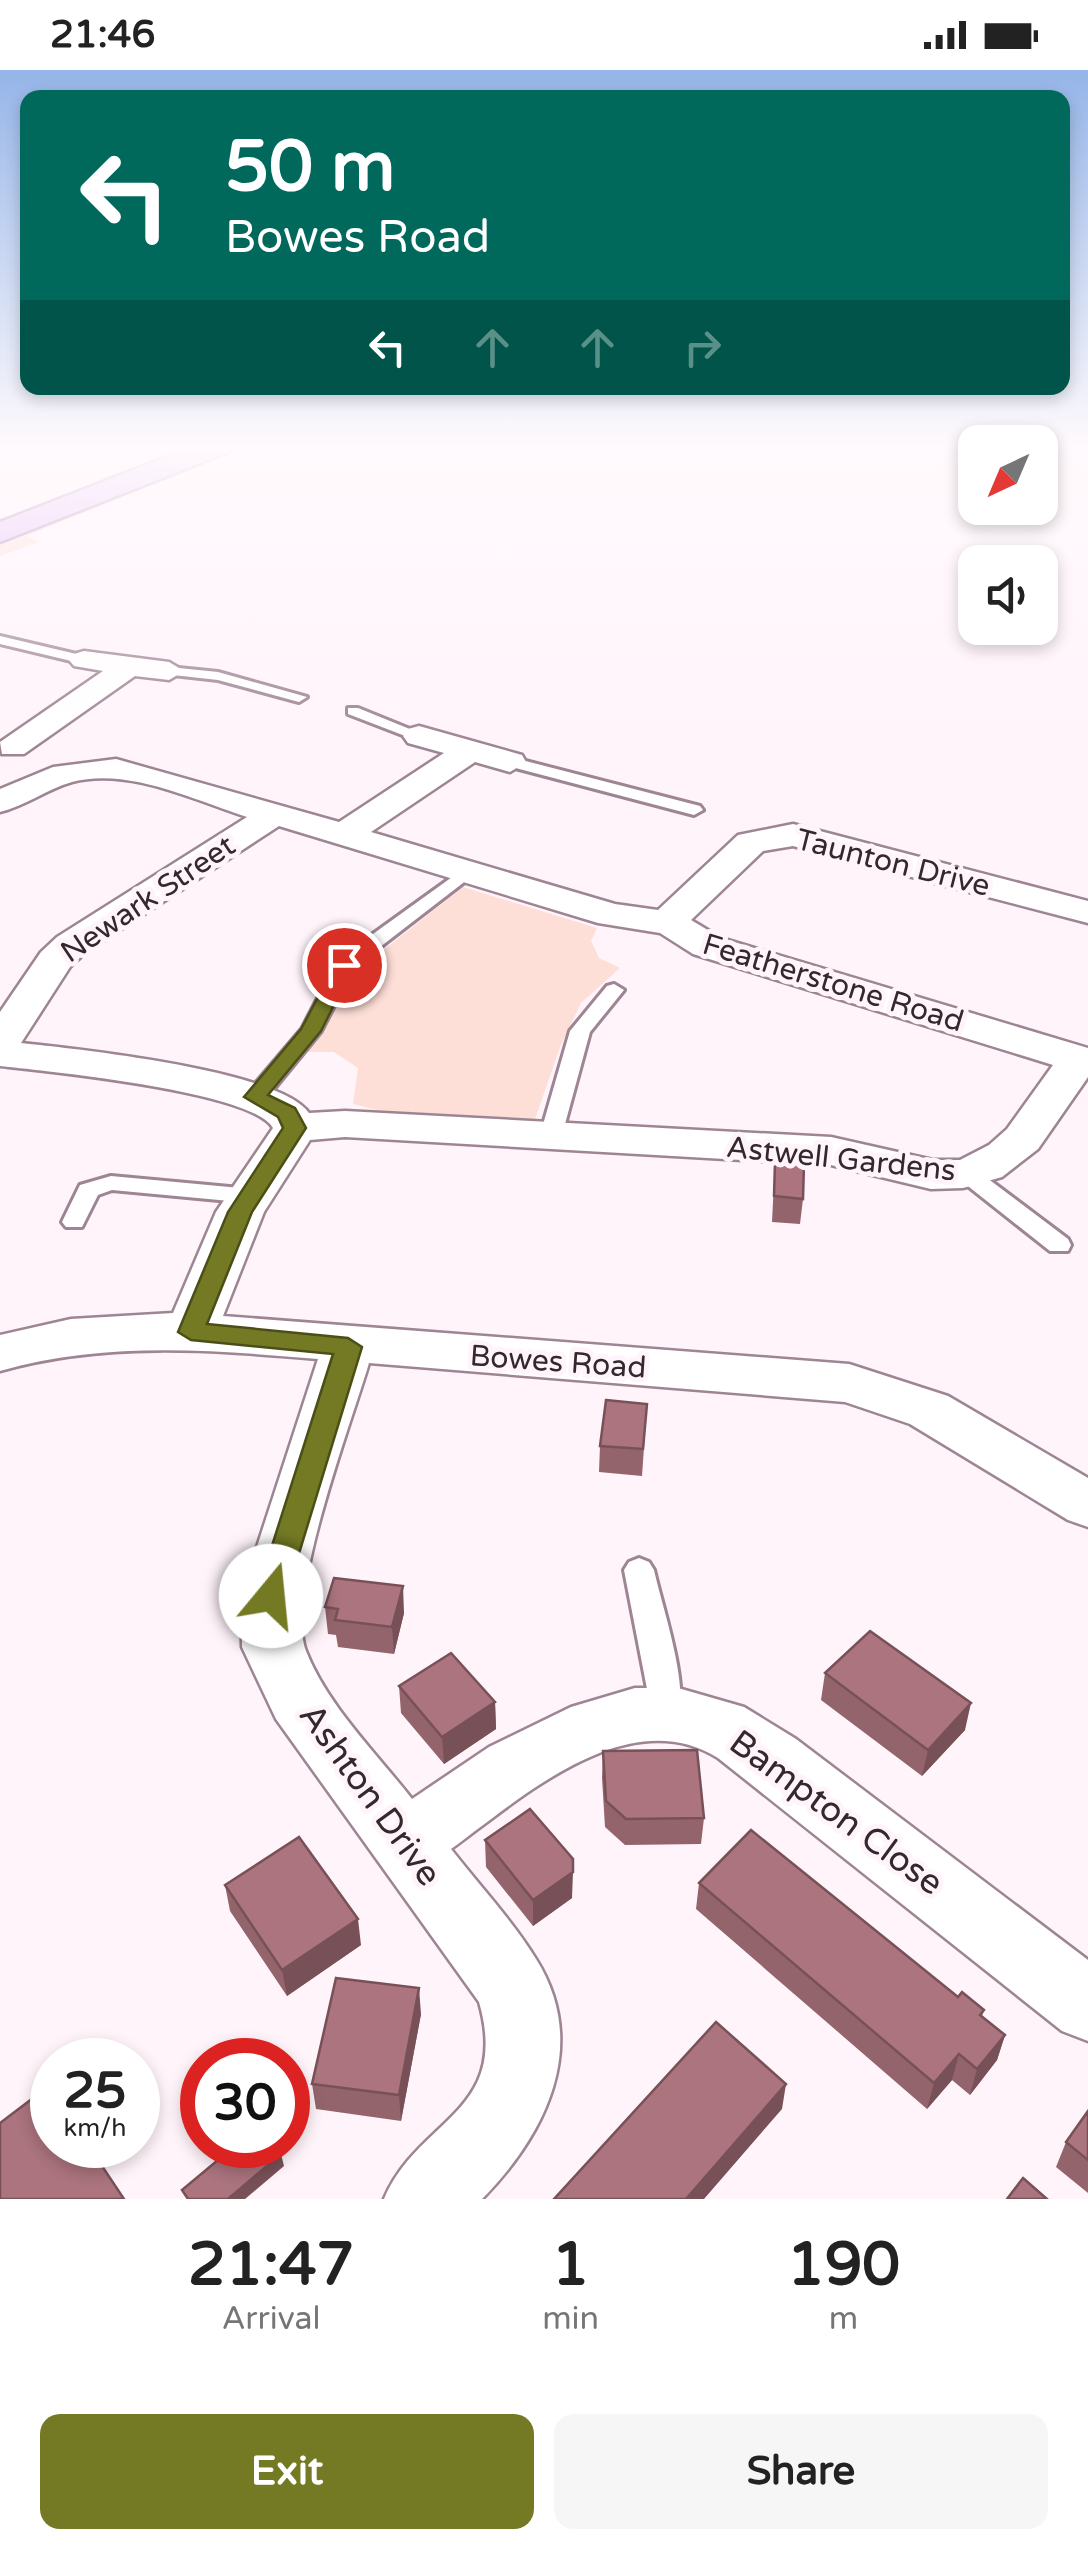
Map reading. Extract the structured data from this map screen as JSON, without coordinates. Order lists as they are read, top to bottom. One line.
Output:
{"streets":{"street":["Taunton Drive","Newark Street","Featherstone Road","Astwell Gardens","Bowes Road","Ashton Drive","Bampton Close"]},"crossings":[["Taunton Drive","Featherstone Road"],["Newark Street","Featherstone Road"],["Featherstone Road","Astwell Gardens"],["Bowes Road","Ashton Drive"],["Ashton Drive","Bampton Close"]],"north":"bottom left","page":{"status":"21:46","turn":["50 m","Bowes Road"],"speed":"25 km/h","limit":"30","eta":["21:47","Arrival","1","min","190","m"],"buttons":["Exit","Share"]}}
